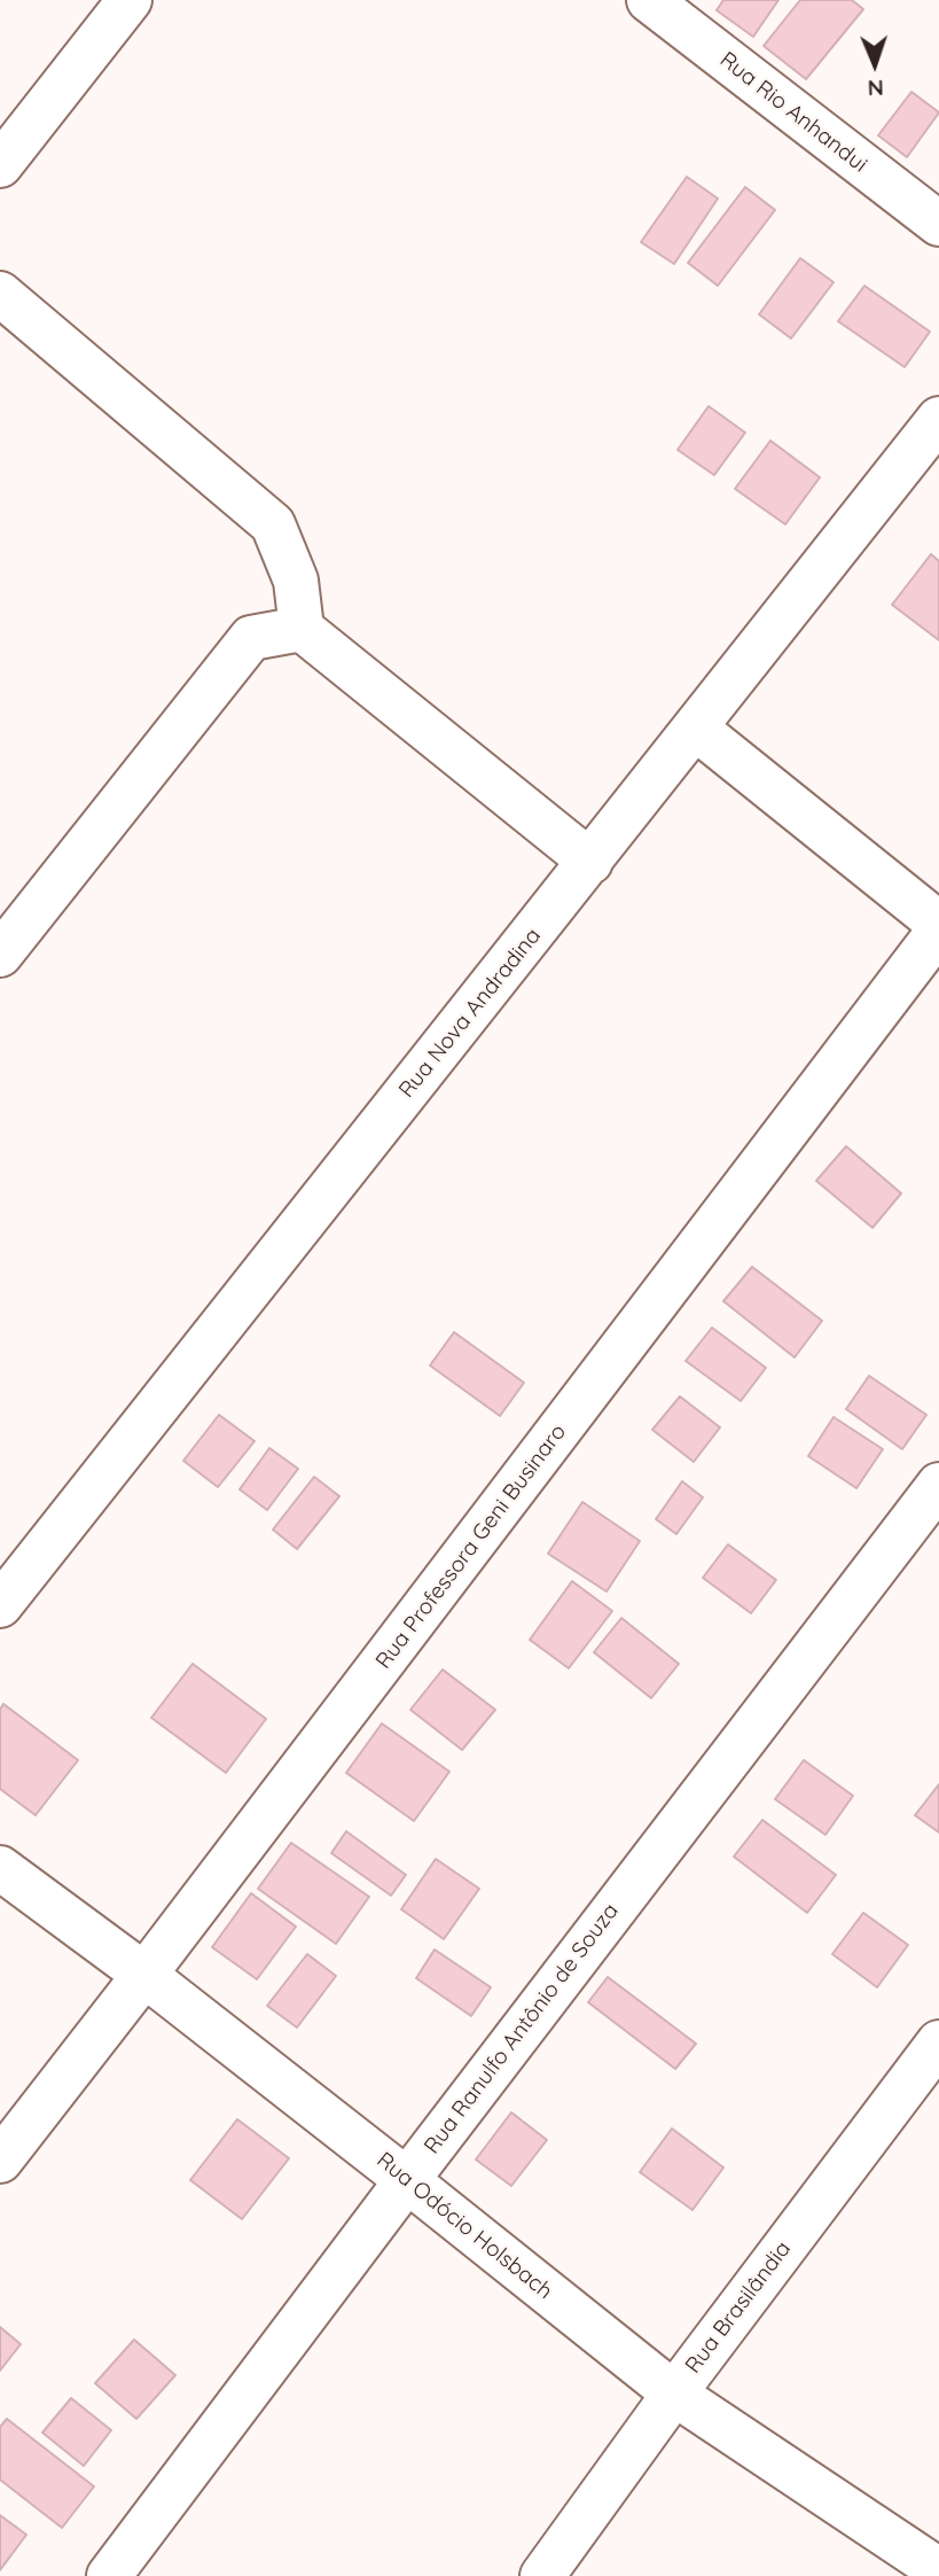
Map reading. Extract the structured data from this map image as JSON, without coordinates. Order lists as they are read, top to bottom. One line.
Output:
{"streets":{"street":["Rua Rio Anhandui","Rua Nova Andradina","Rua Professora Geni Businaro","Rua Ranulfo Antônio de Souza","Rua Odócio Holsbach","Rua Brasilândia"]},"crossings":[["Rua Professora Geni Businaro","Rua Odócio Holsbach"],["Rua Ranulfo Antônio de Souza","Rua Odócio Holsbach"],["Rua Odócio Holsbach","Rua Brasilândia"]],"north":"bottom"}
